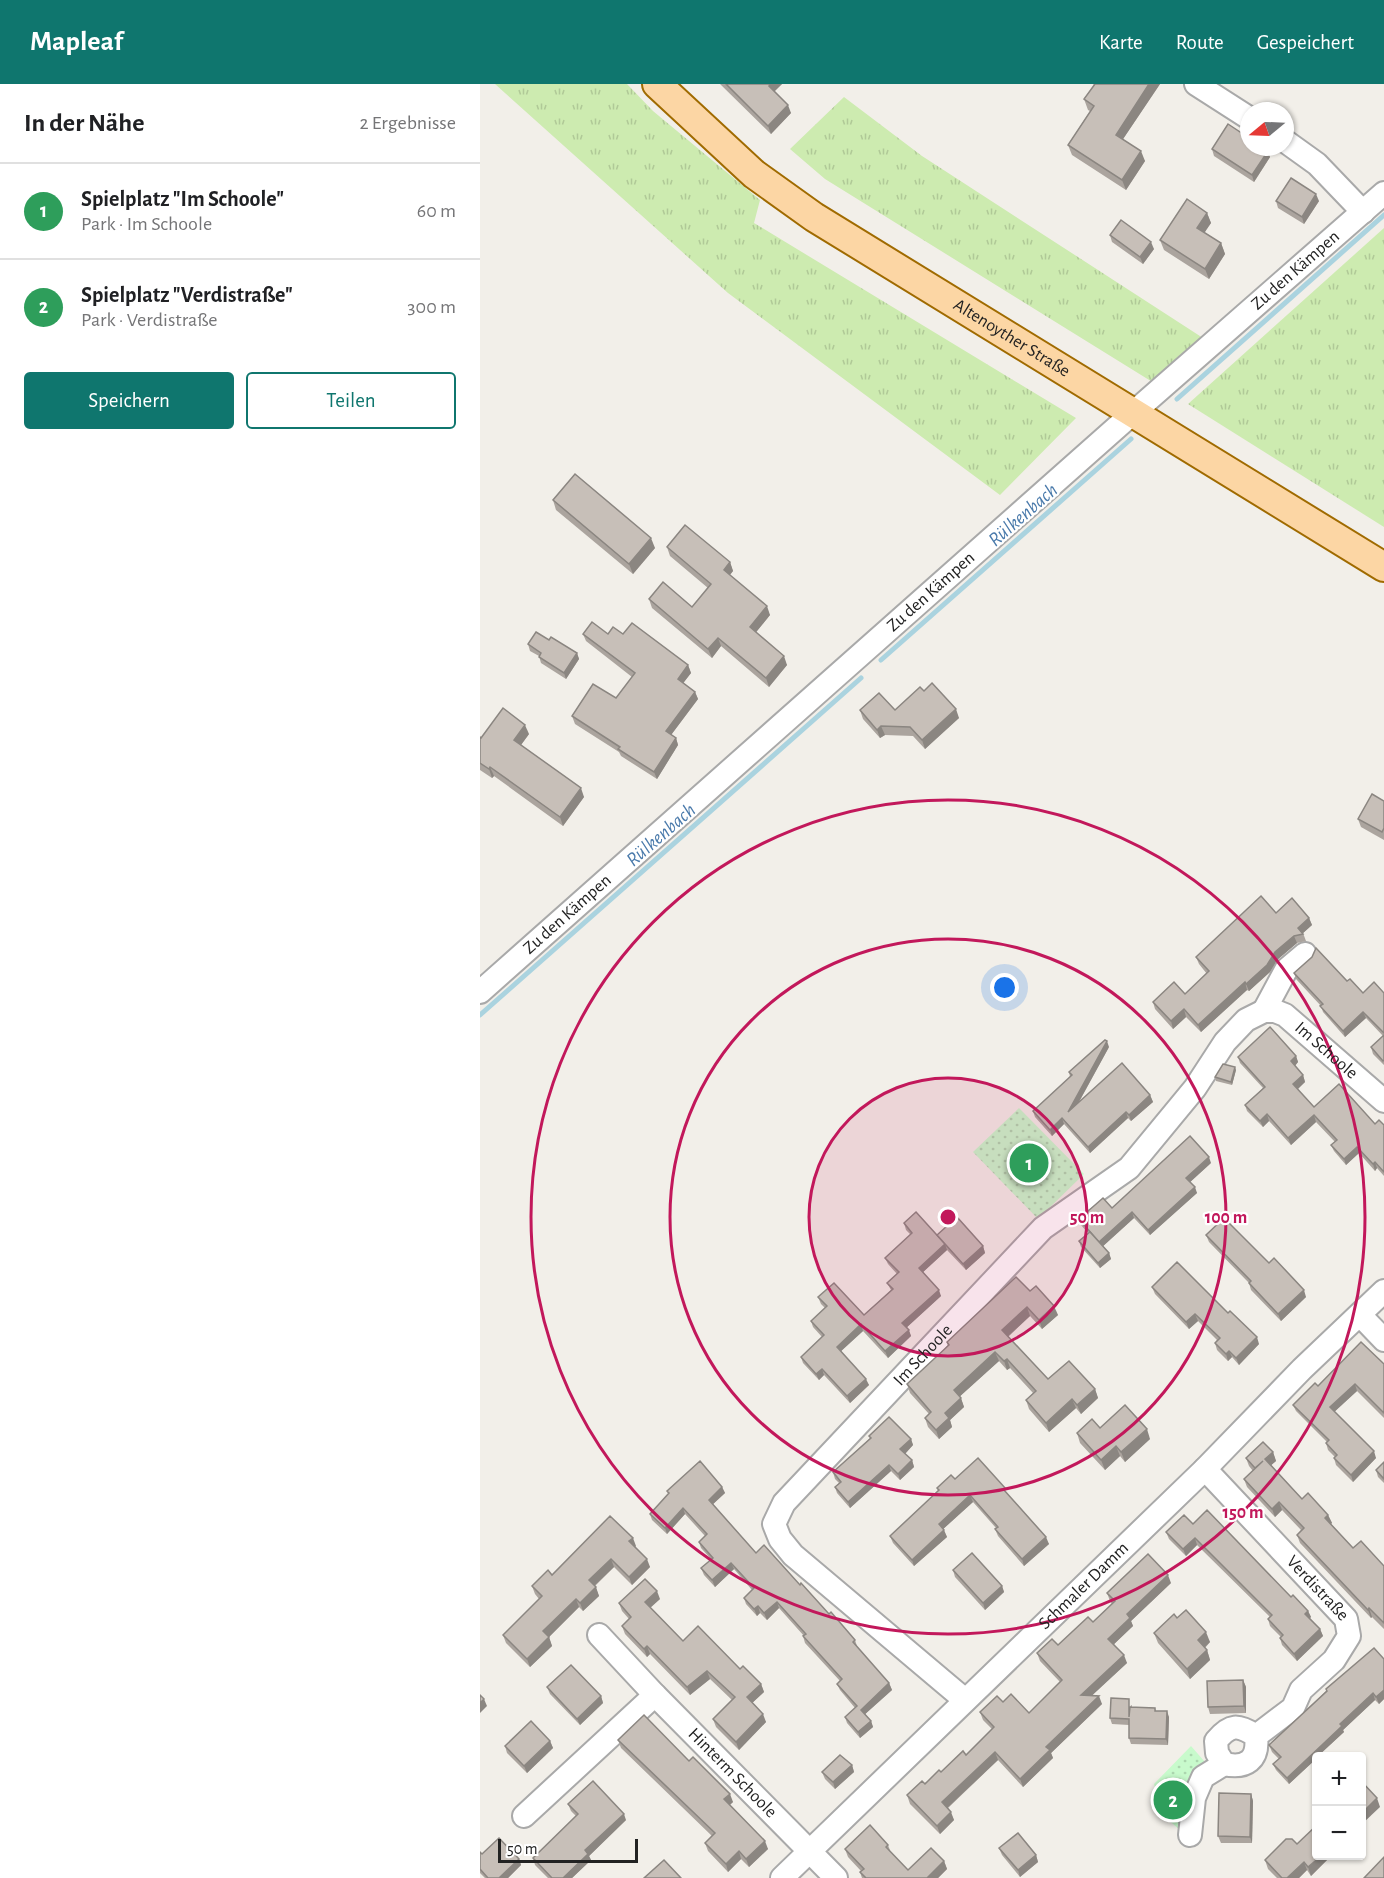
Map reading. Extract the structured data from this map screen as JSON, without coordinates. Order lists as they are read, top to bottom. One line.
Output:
{"streets":{"main road":["Altenoyther Straße"],"street":["Zu den Kämpen","Im Schoole","Schmaler Damm","Verdistraße","Hinterm Schoole"]},"crossings":[["Zu den Kämpen","Altenoyther Straße"],["Im Schoole","Schmaler Damm"],["Schmaler Damm","Verdistraße"],["Schmaler Damm","Hinterm Schoole"]],"water":["Rülkenbach"],"scale_bar":"50 m","north":"left","page":{"header":"Mapleaf","nav":["Karte","Route","Gespeichert"],"heading":["In der Nähe","2 Ergebnisse"],"list":[{"mark":"1","name":"Spielplatz \"Im Schoole\"","note":"Park · Im Schoole","value":"60 m"},{"mark":"2","name":"Spielplatz \"Verdistraße\"","note":"Park · Verdistraße","value":"300 m"}],"buttons":["Speichern","Teilen"],"pins":["1","2"],"map_buttons":["+","−"],"scale":"50 m"},"rings":["50 m","100 m","150 m"]}
